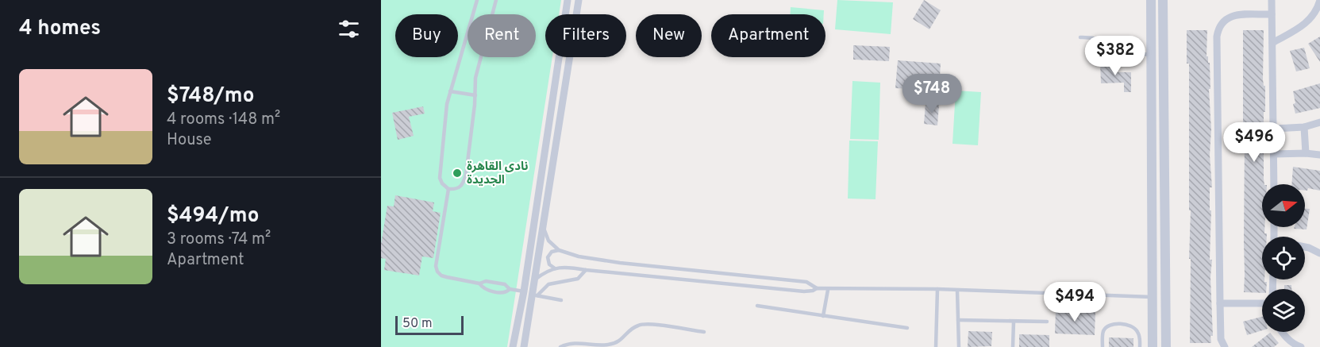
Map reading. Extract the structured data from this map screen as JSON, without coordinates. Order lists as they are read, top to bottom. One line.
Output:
{"places":["نادى القاهرة الجديدة"],"scale_bar":"50 m","north":"right","page":{"heading":"4 homes","chip":["Buy","Rent","Filters","New","Apartment"],"price":["$382","$748","$496","$494"],"list":[{"name":"$748/mo","note":"4 rooms · 148 m² · House"},{"name":"$494/mo","note":"3 rooms · 74 m² · Apartment"}],"scale":"50 m"}}
